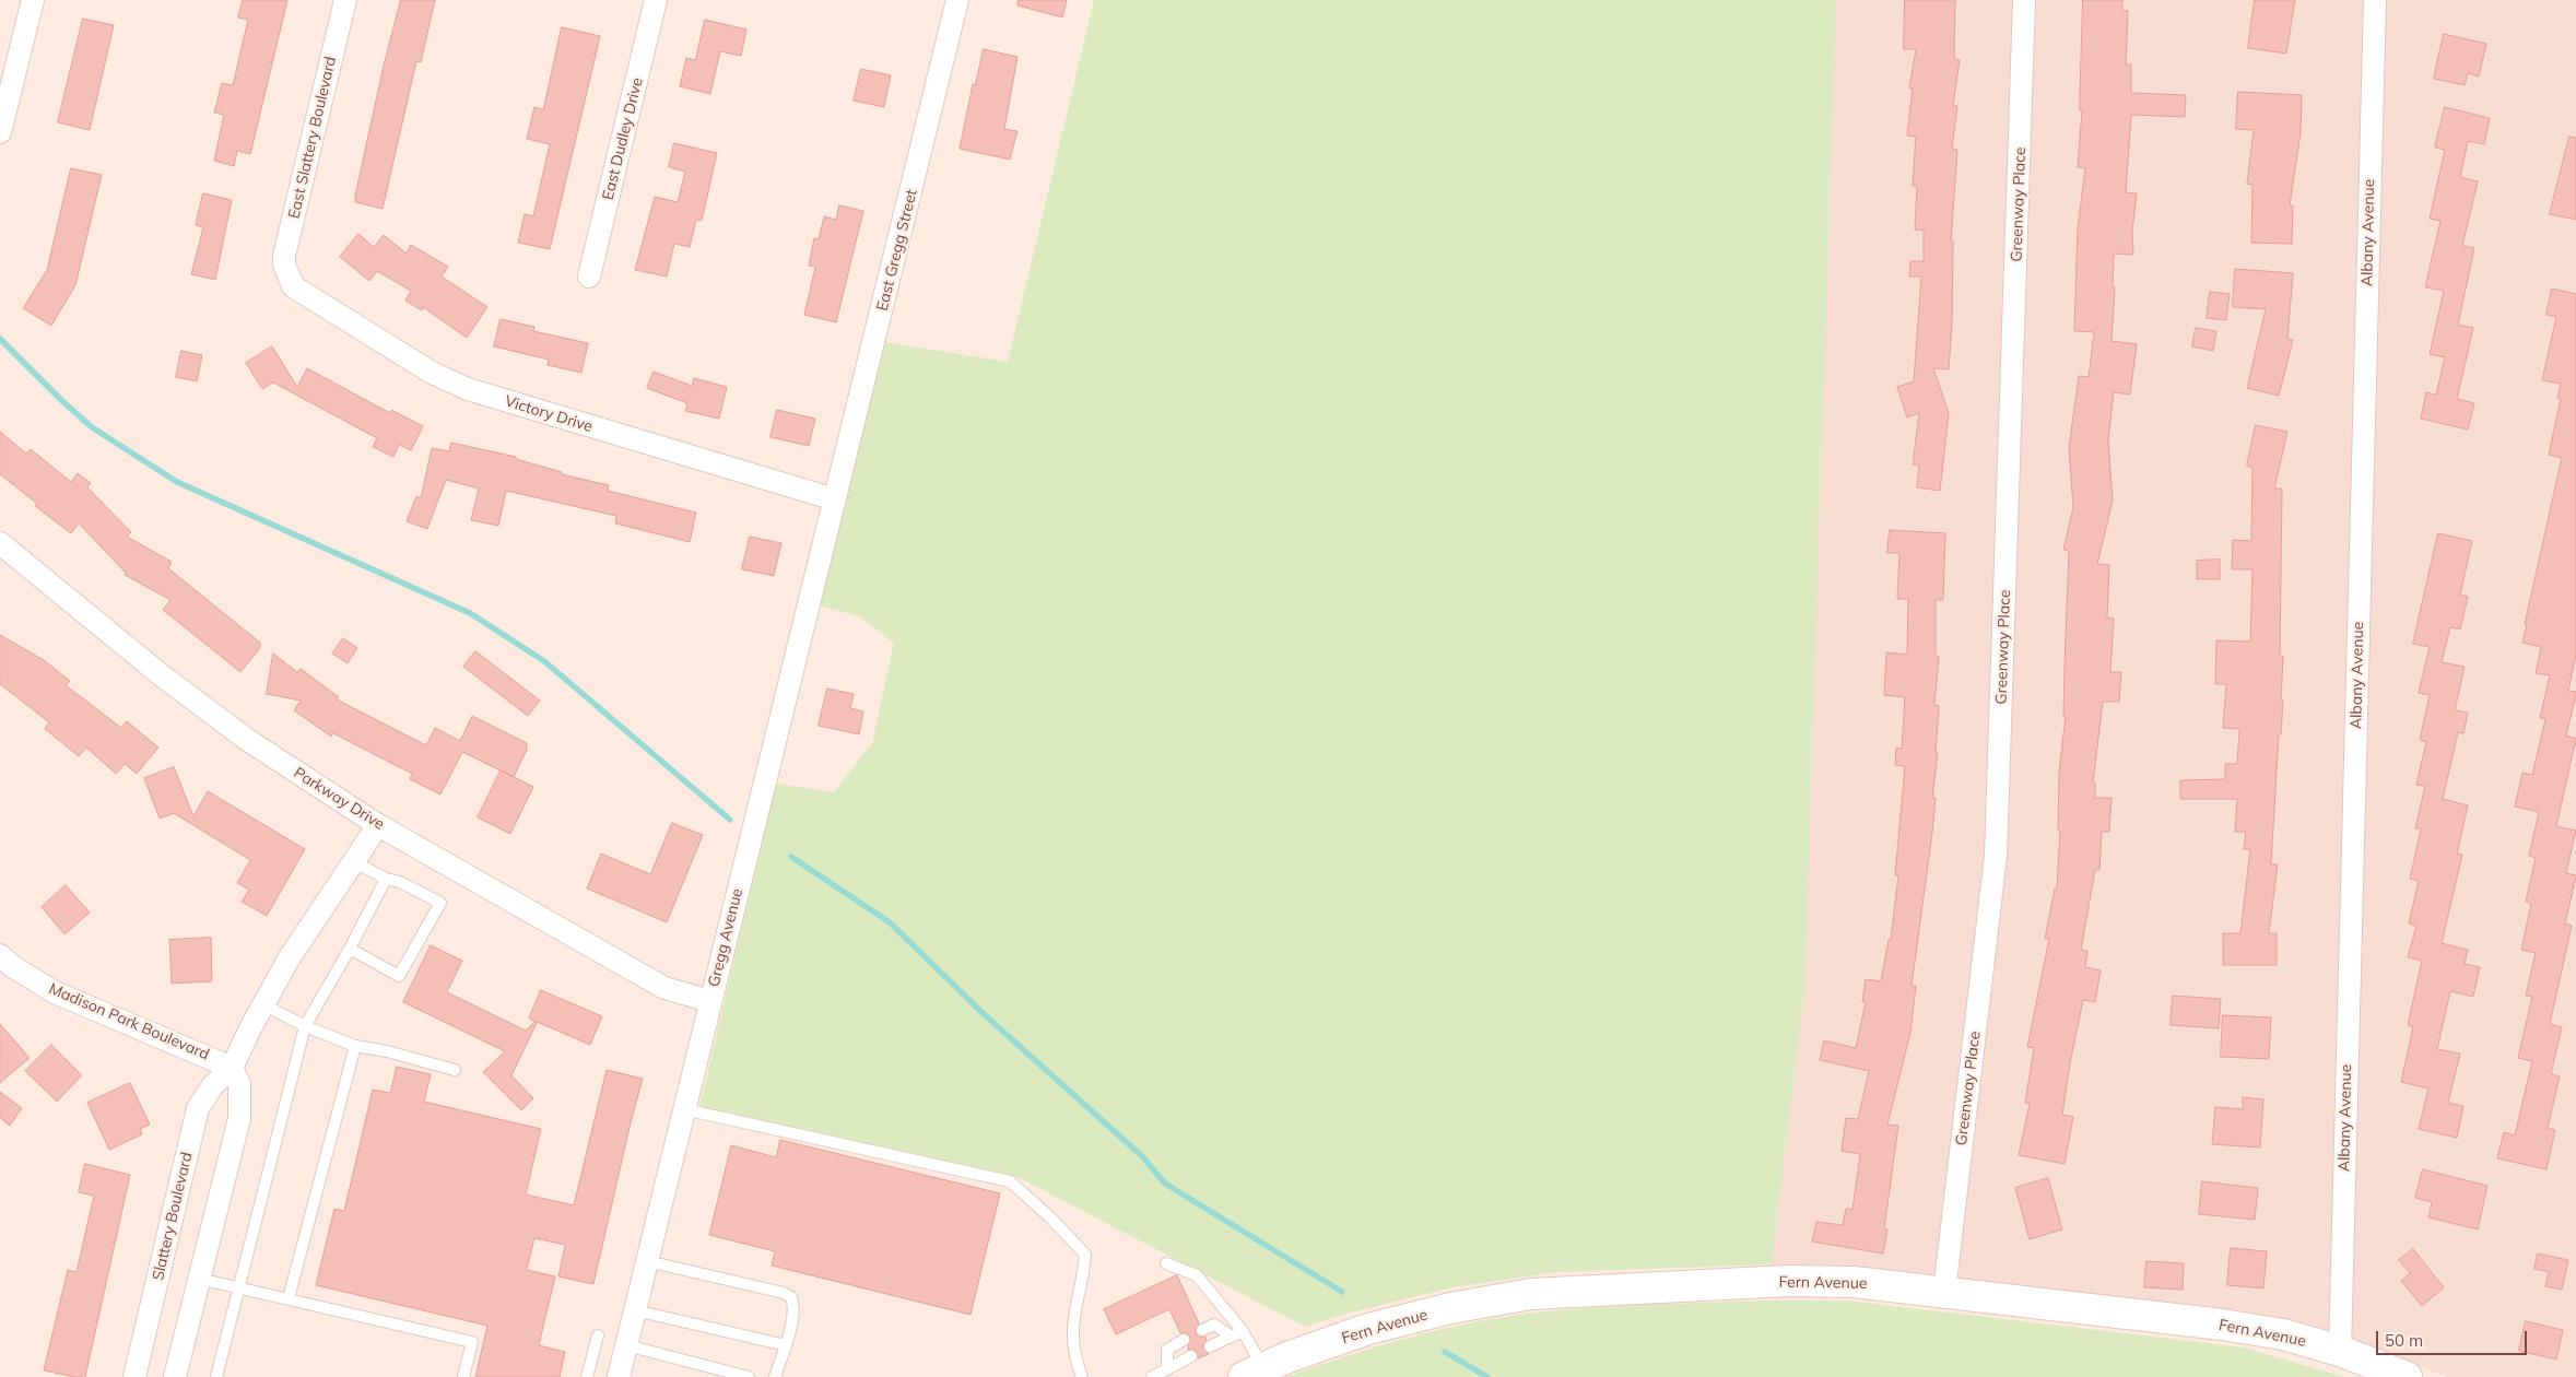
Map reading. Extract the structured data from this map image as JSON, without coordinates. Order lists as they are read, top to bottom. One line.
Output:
{"streets":{"street":["East Slattery Boulevard","East Dudley Drive","Greenway Place","Albany Avenue","East Gregg Street","Victory Drive","Parkway Drive","Gregg Avenue","Madison Park Boulevard","Slattery Boulevard","Fern Avenue"]},"crossings":[["East Slattery Boulevard","Victory Drive"],["Greenway Place","Fern Avenue"],["Albany Avenue","Fern Avenue"],["East Gregg Street","Victory Drive"],["East Gregg Street","Gregg Avenue"],["Victory Drive","Gregg Avenue"],["Parkway Drive","Gregg Avenue"],["Parkway Drive","Slattery Boulevard"],["Madison Park Boulevard","Slattery Boulevard"]],"scale_bar":"50 m"}
